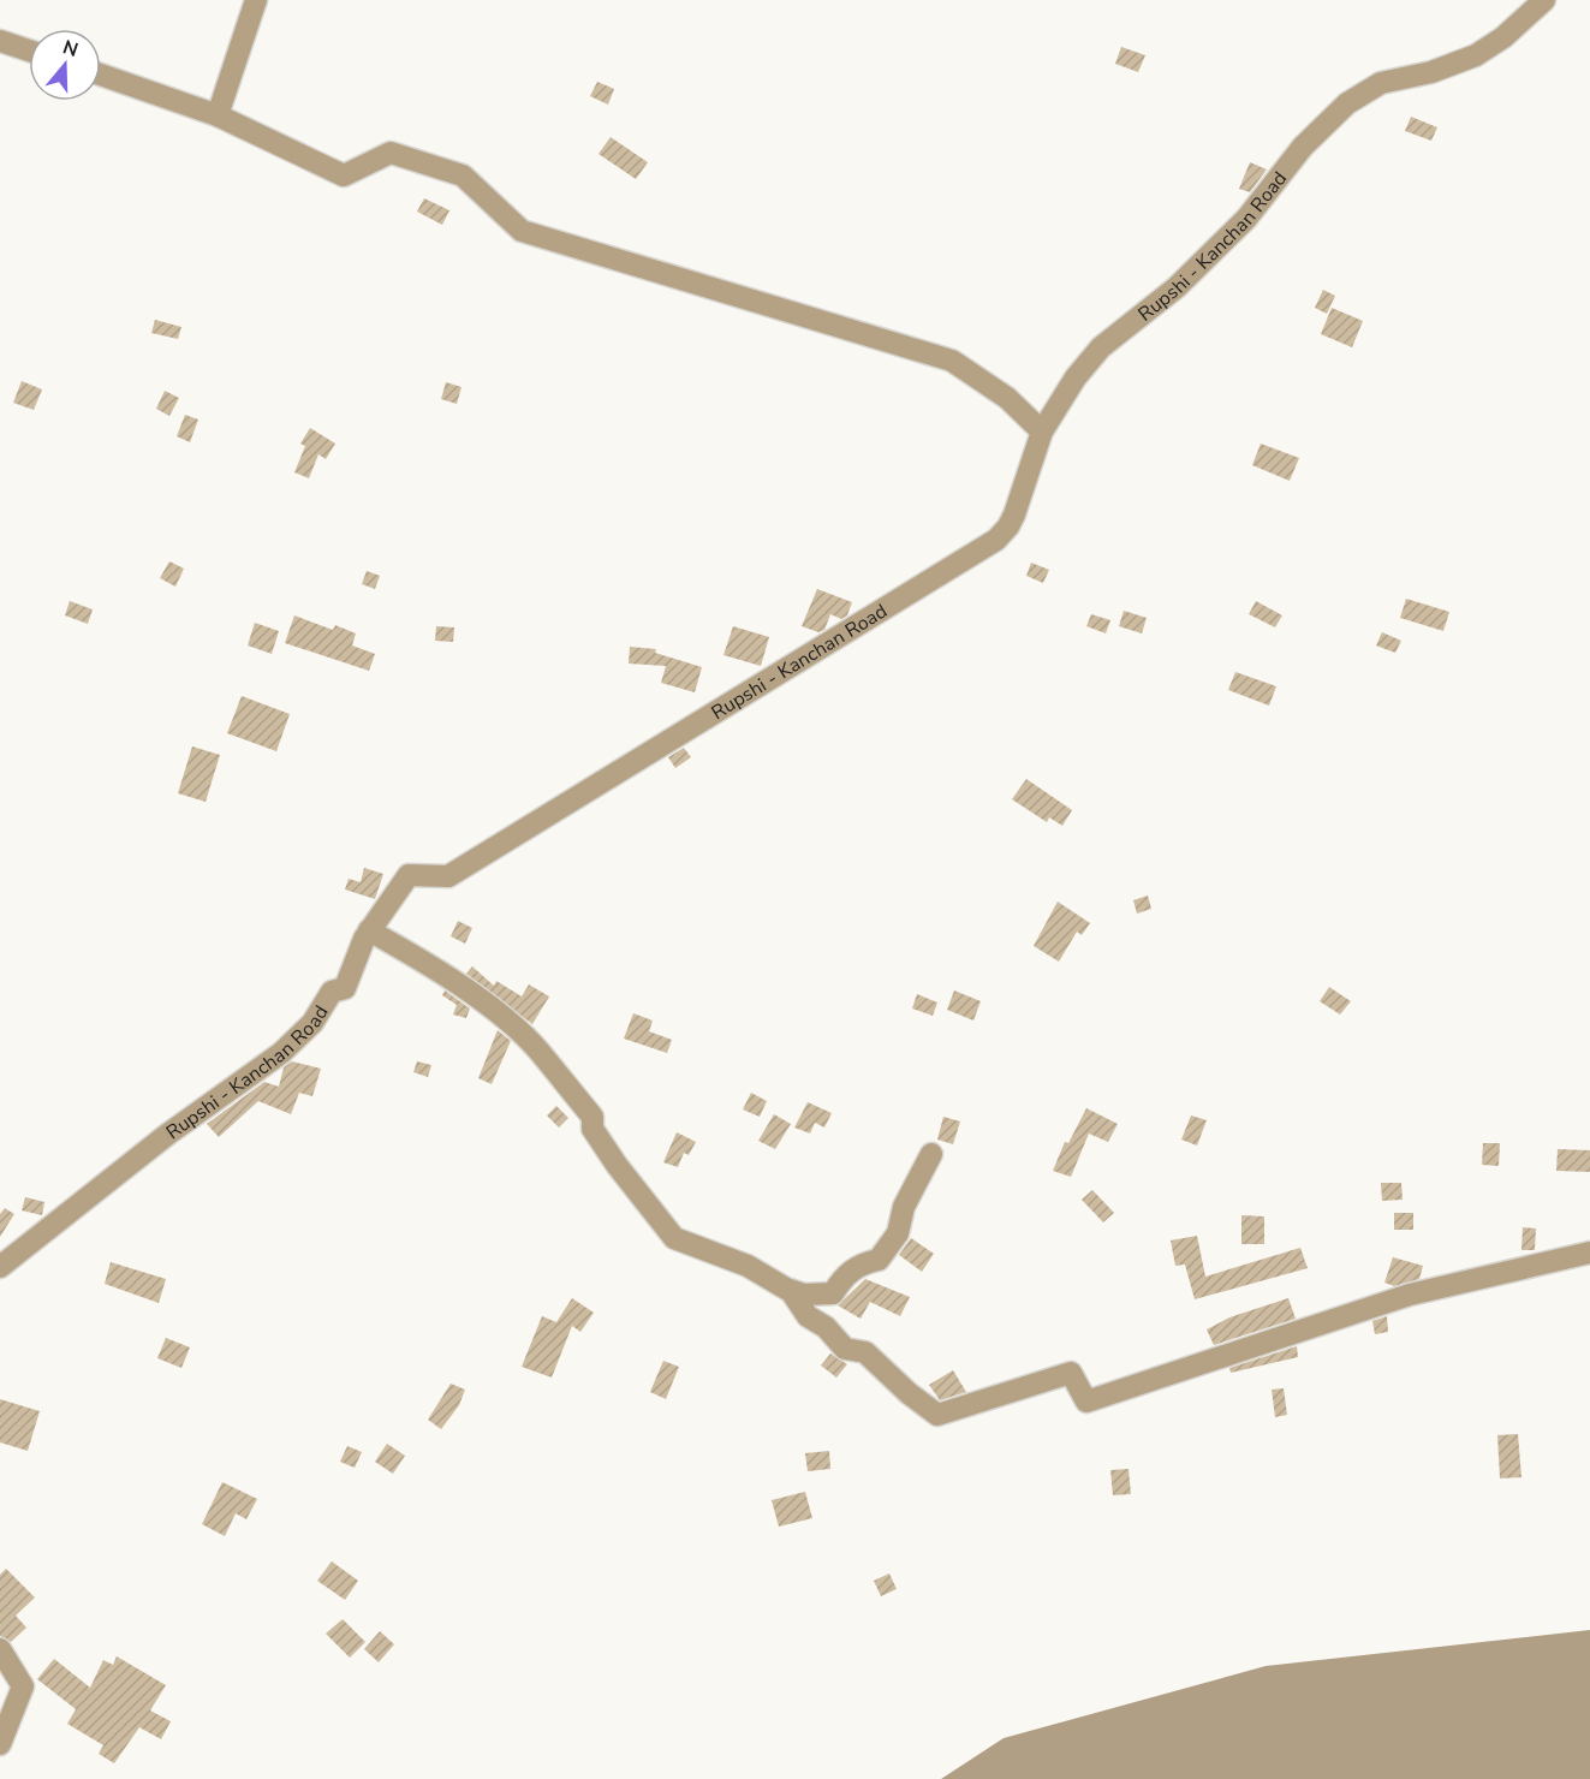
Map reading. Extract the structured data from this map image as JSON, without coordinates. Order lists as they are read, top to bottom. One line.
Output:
{"streets":{"street":["Rupshi - Kanchan Road"]},"north":"top"}
